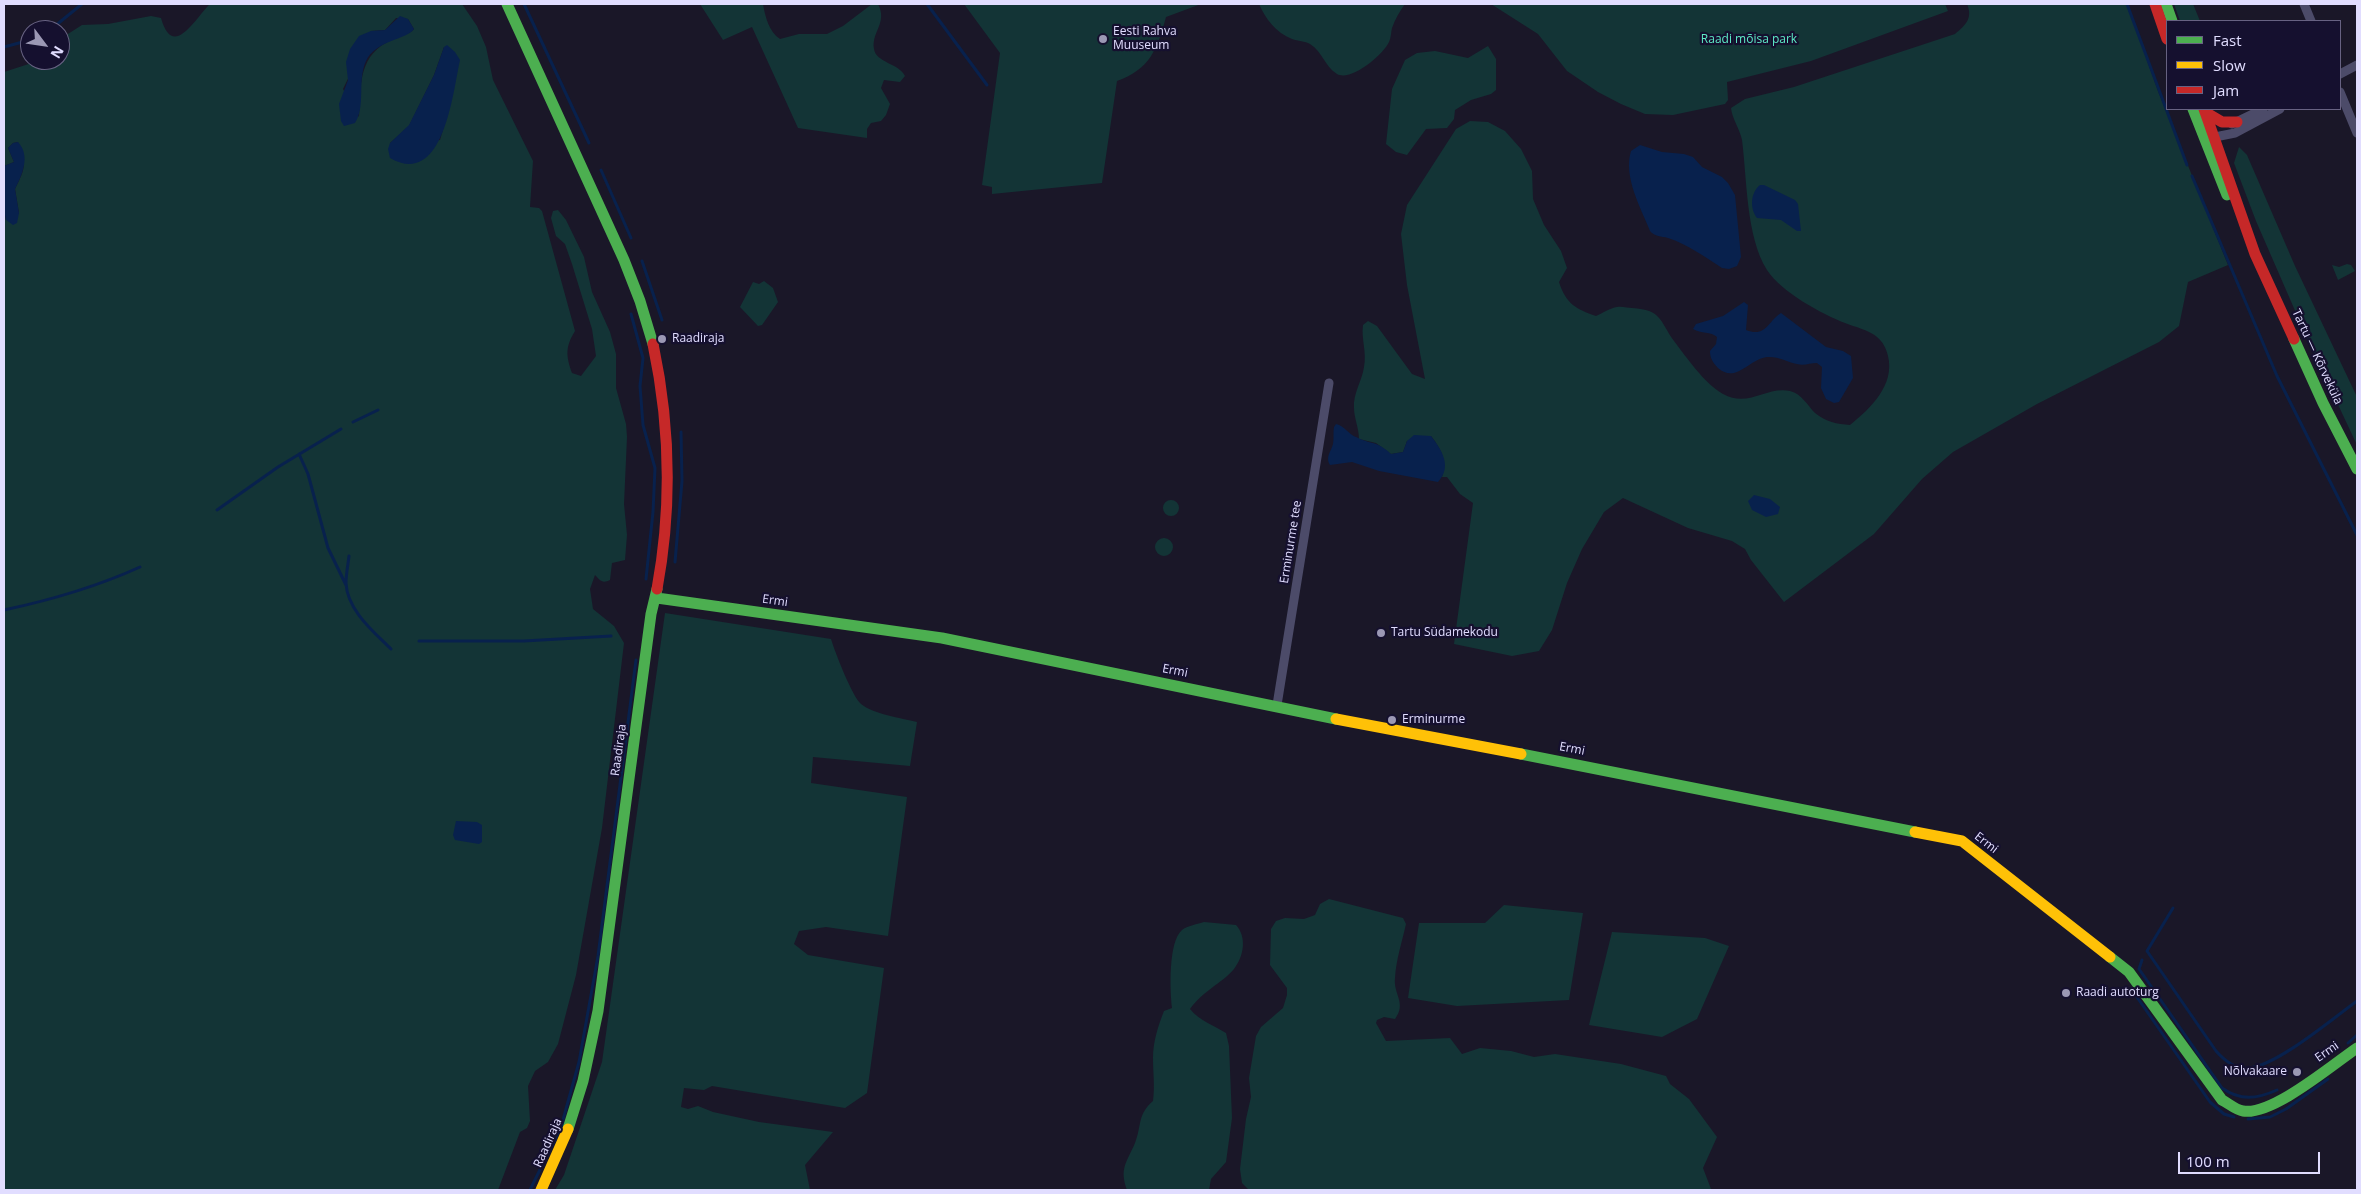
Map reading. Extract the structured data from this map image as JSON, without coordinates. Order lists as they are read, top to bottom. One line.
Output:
{"streets":{"street":["Tartu — Kõrveküla","Erminurme tee","Ermi","Raadiraja"]},"crossings":[["Erminurme tee","Ermi"],["Ermi","Raadiraja"]],"parks":["Raadi mõisa park"],"places":["Eesti Rahva Muuseum","Raadiraja","Tartu Südamekodu","Erminurme","Raadi autoturg","Nõlvakaare"],"legend":["Fast","Slow","Jam"],"scale_bar":"100 m","north":"bottom right"}
